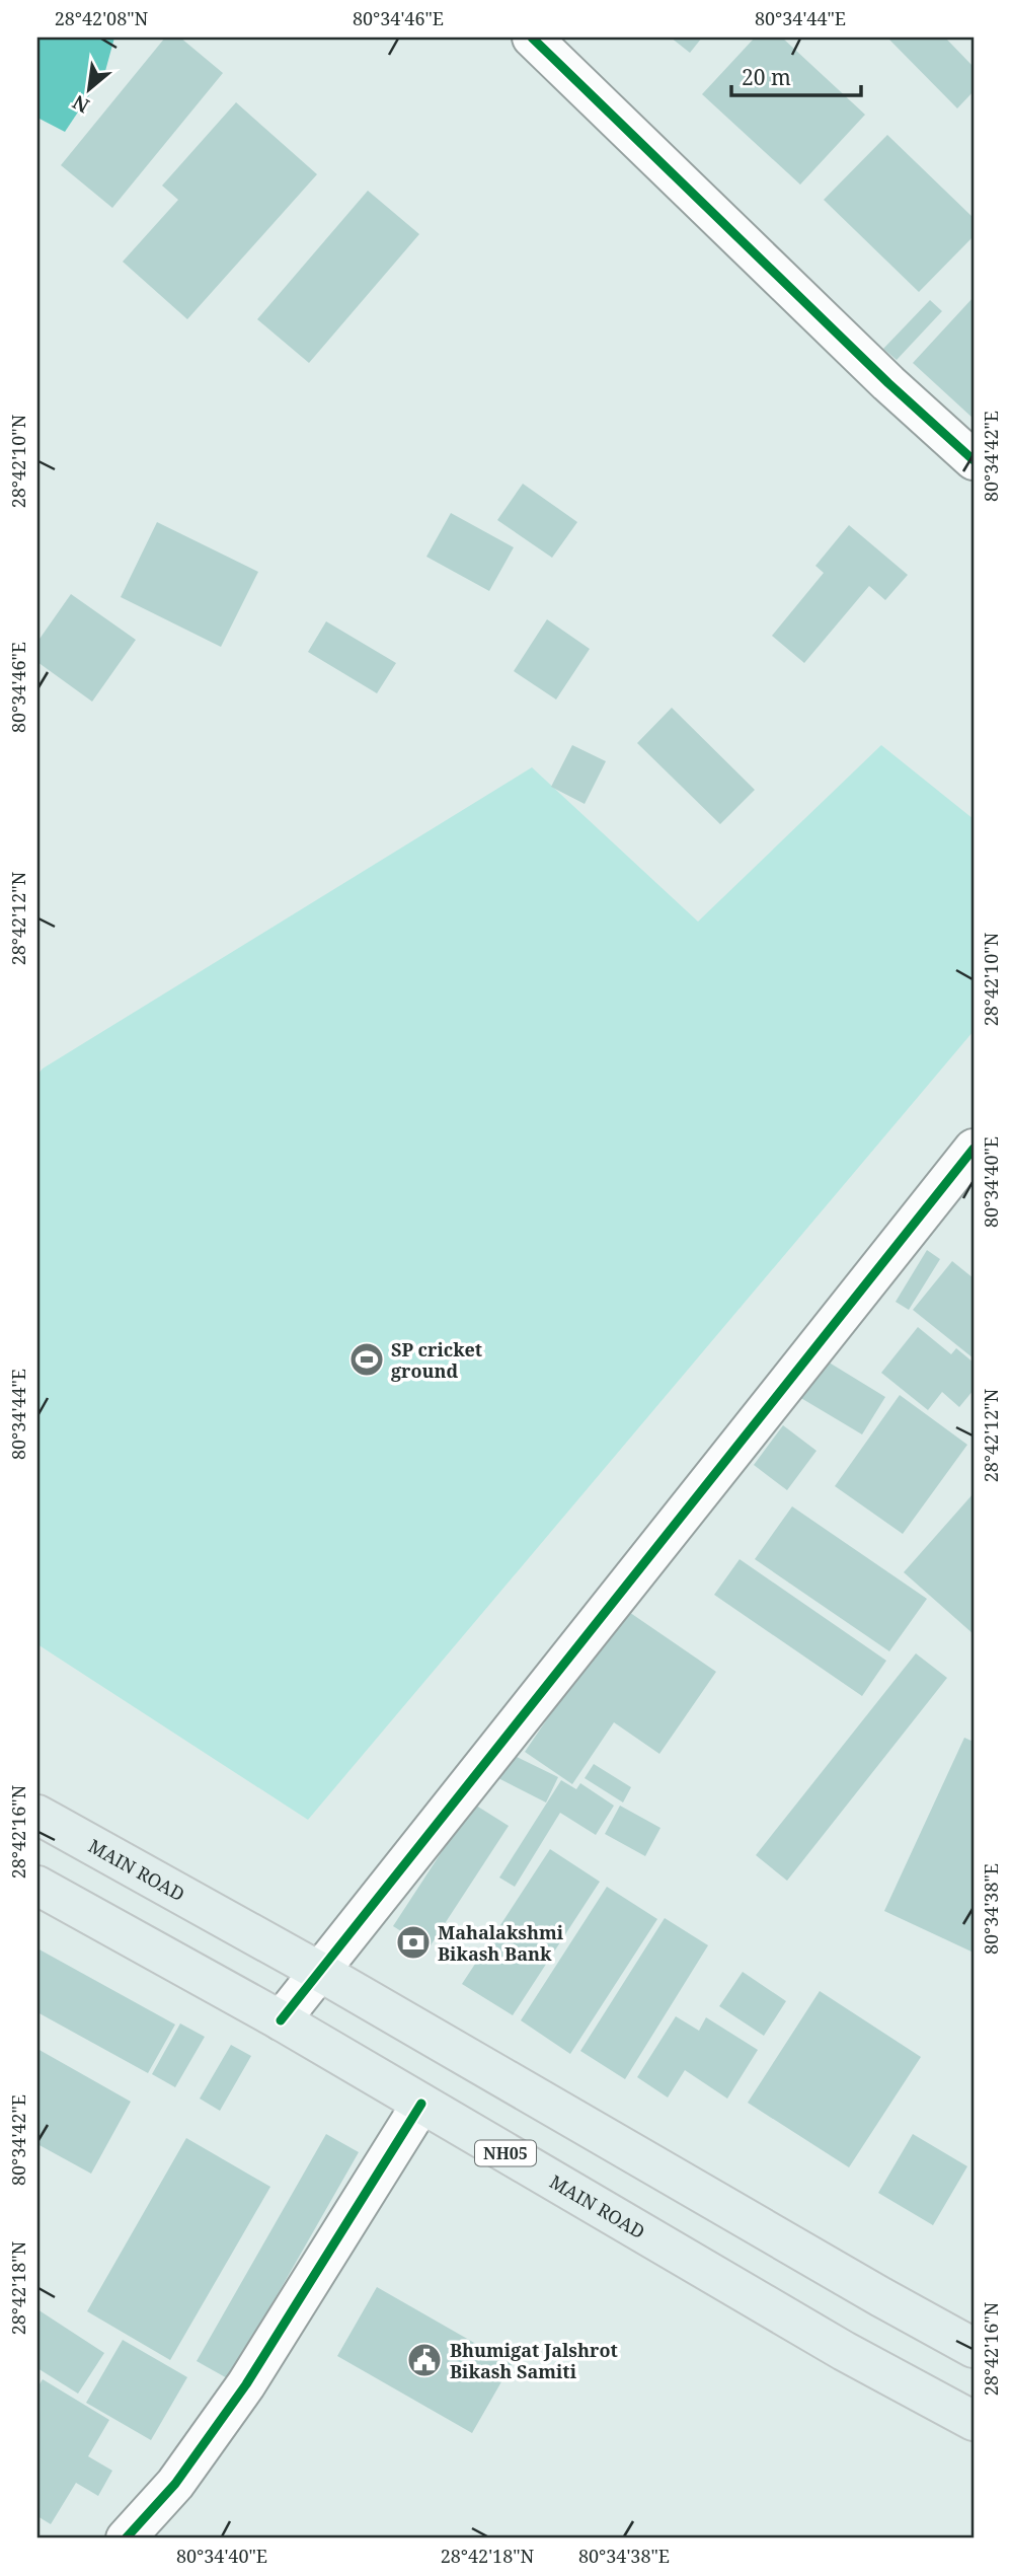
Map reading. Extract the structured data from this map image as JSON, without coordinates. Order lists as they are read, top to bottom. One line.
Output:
{"streets":{"main road":["MAIN ROAD","NH05"]},"places":{"sports":["SP cricket ground"],"bank":["Mahalakshmi Bikash Bank"],"public building":["Bhumigat Jalshrot Bikash Samiti"]},"scale_bar":"20 m","north":"bottom left","coordinates":["28°42'08\"N","80°34'46\"E","80°34'44\"E","80°34'42\"E","28°42'10\"N","28°42'12\"N","80°34'40\"E","28°42'16\"N","80°34'38\"E","28°42'18\"N"]}
